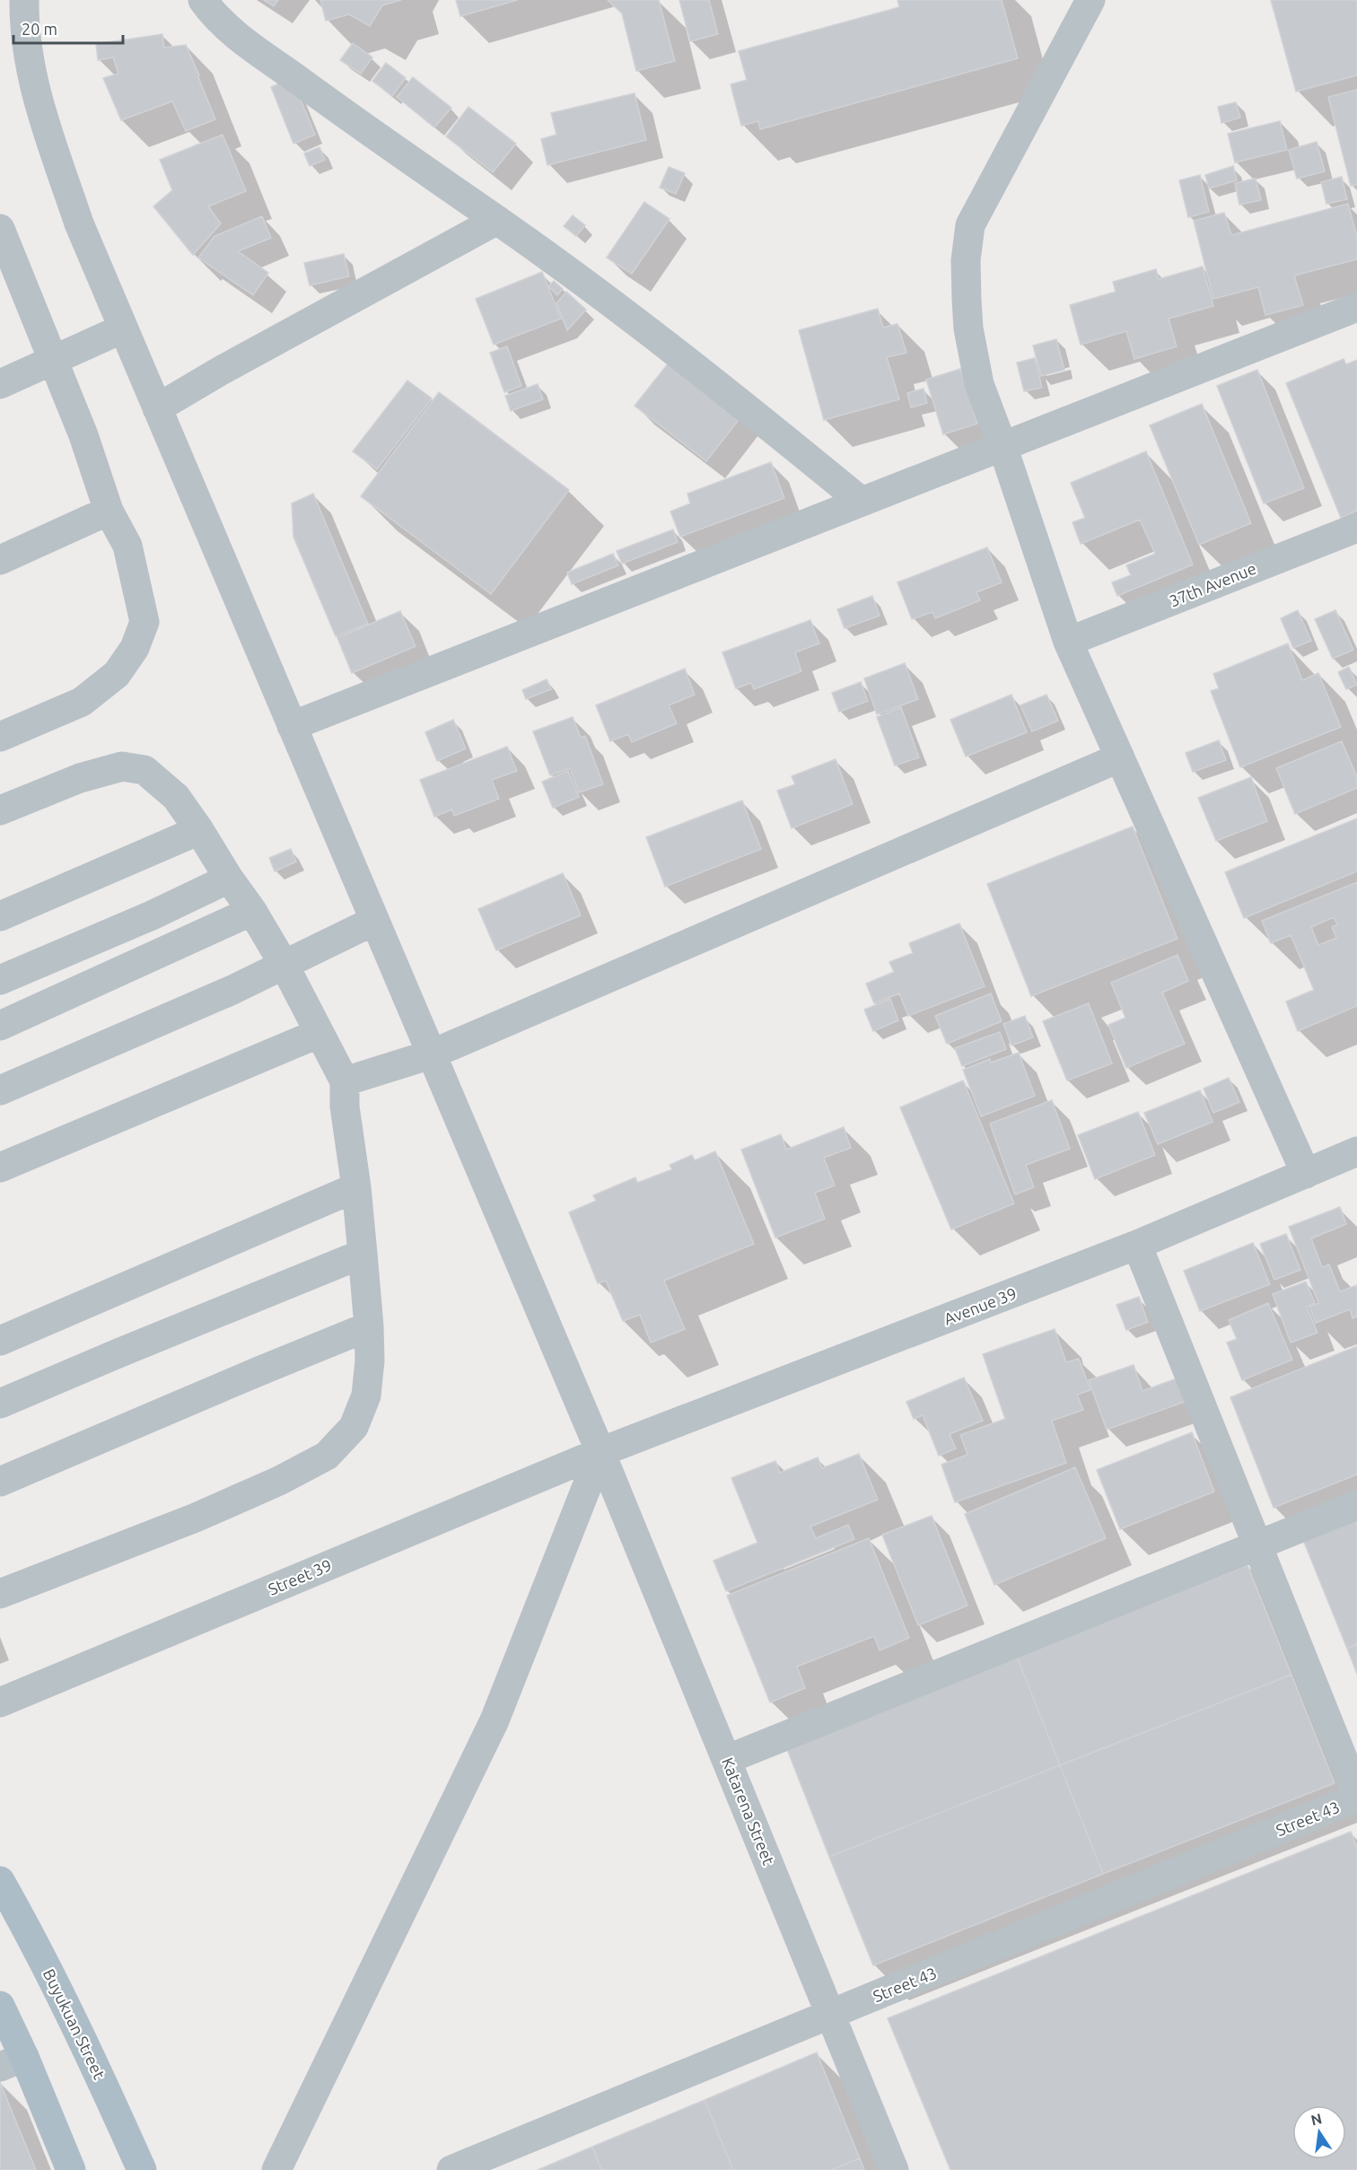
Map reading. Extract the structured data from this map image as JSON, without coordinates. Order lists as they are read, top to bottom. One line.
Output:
{"streets":{"main road":["Buyukuan Street"],"street":["37th Avenue","Avenue 39","Street 39","Katarena Street","Street 43"]},"crossings":[["Avenue 39","Street 39"],["Avenue 39","Katarena Street"],["Street 39","Katarena Street"],["Katarena Street","Street 43"]],"scale_bar":"20 m","north":"top"}
